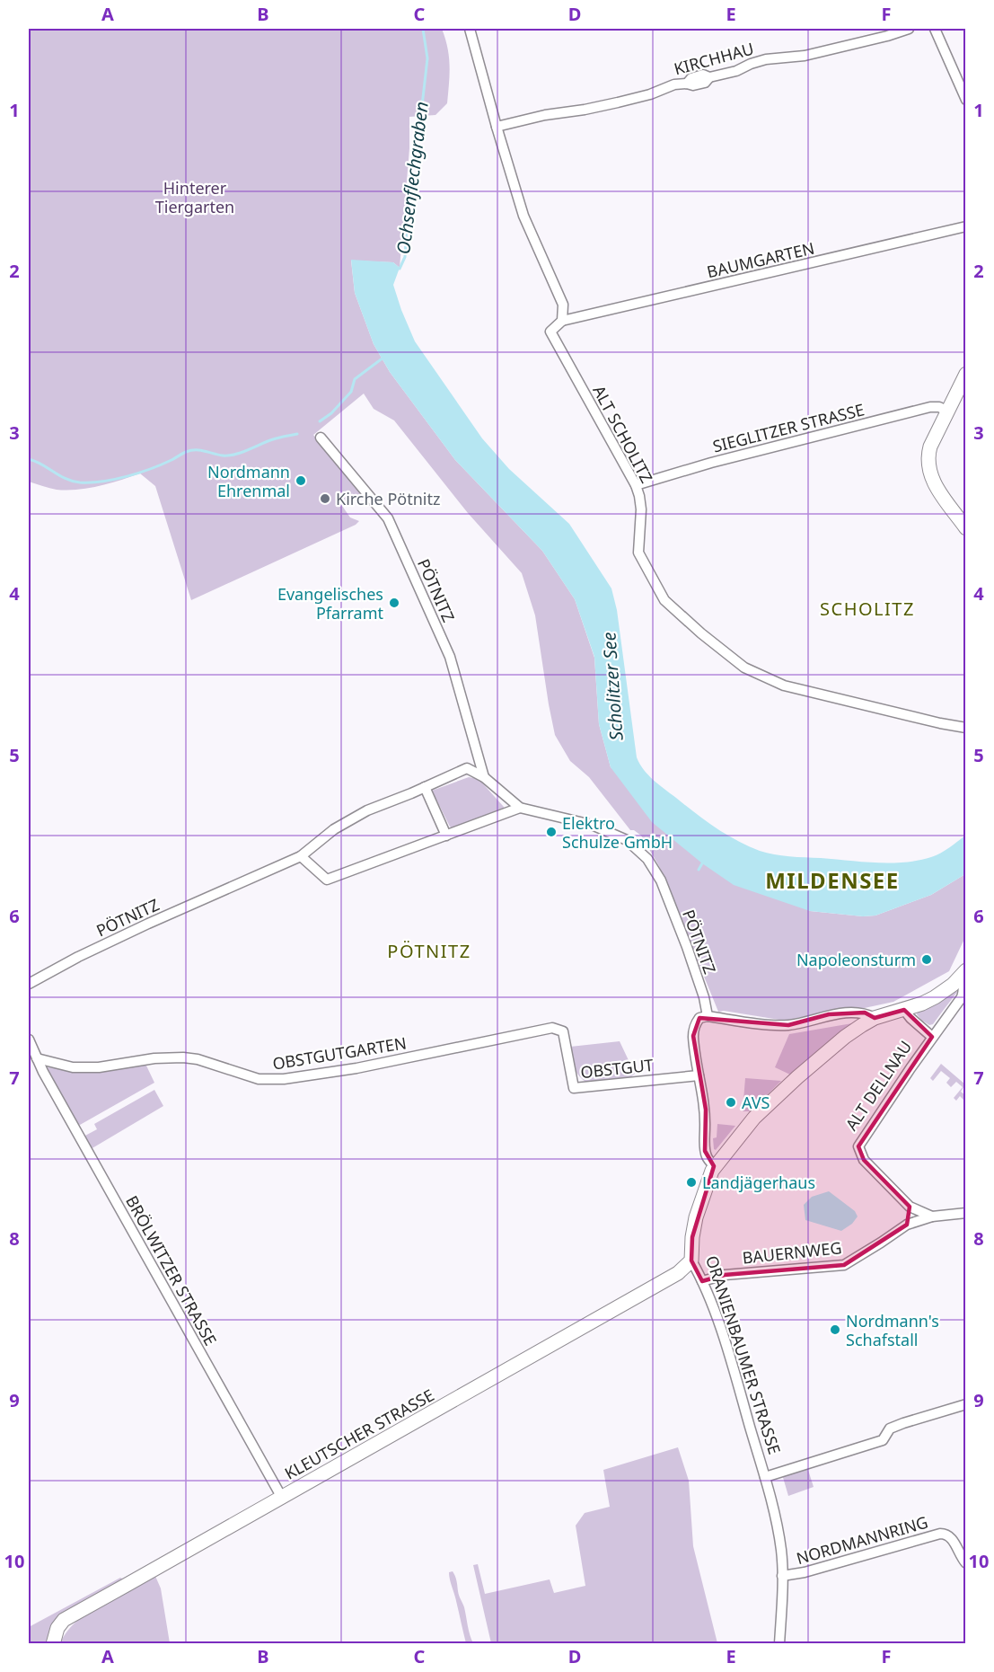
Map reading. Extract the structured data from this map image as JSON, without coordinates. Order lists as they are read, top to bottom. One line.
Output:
{"streets":{"street":["KIRCHHAU","BAUMGARTEN","SIEGLITZER STRASSE","ALT SCHOLITZ","PÖTNITZ","OBSTGUTGARTEN","OBSTGUT","ALT DELLNAU","BAUERNWEG","BRÖLWITZER STRASSE","ORANIENBAUMER STRASSE","KLEUTSCHER STRASSE","NORDMANNRING"]},"crossings":[["KIRCHHAU","ALT SCHOLITZ"],["BAUMGARTEN","ALT SCHOLITZ"],["SIEGLITZER STRASSE","ALT SCHOLITZ"],["OBSTGUTGARTEN","OBSTGUT"],["OBSTGUTGARTEN","BRÖLWITZER STRASSE"],["ALT DELLNAU","BAUERNWEG"],["ALT DELLNAU","ORANIENBAUMER STRASSE"],["BAUERNWEG","ORANIENBAUMER STRASSE"],["BRÖLWITZER STRASSE","KLEUTSCHER STRASSE"],["ORANIENBAUMER STRASSE","KLEUTSCHER STRASSE"],["ORANIENBAUMER STRASSE","NORDMANNRING"]],"districts":["SCHOLITZ","MILDENSEE","PÖTNITZ"],"water":["Ochsenflechgraben","Scholitzer See"],"parks":["Hinterer Tiergarten"],"places":["Nordmann Ehrenmal","Kirche Pötnitz","Evangelisches Pfarramt","Elektro Schulze GmbH","Napoleonsturm","AVS","Landjägerhaus","Nordmann's Schafstall"],"grid":{"columns":["A","B","C","D","E","F"],"rows":["1","2","3","4","5","6","7","8","9","10"]}}
